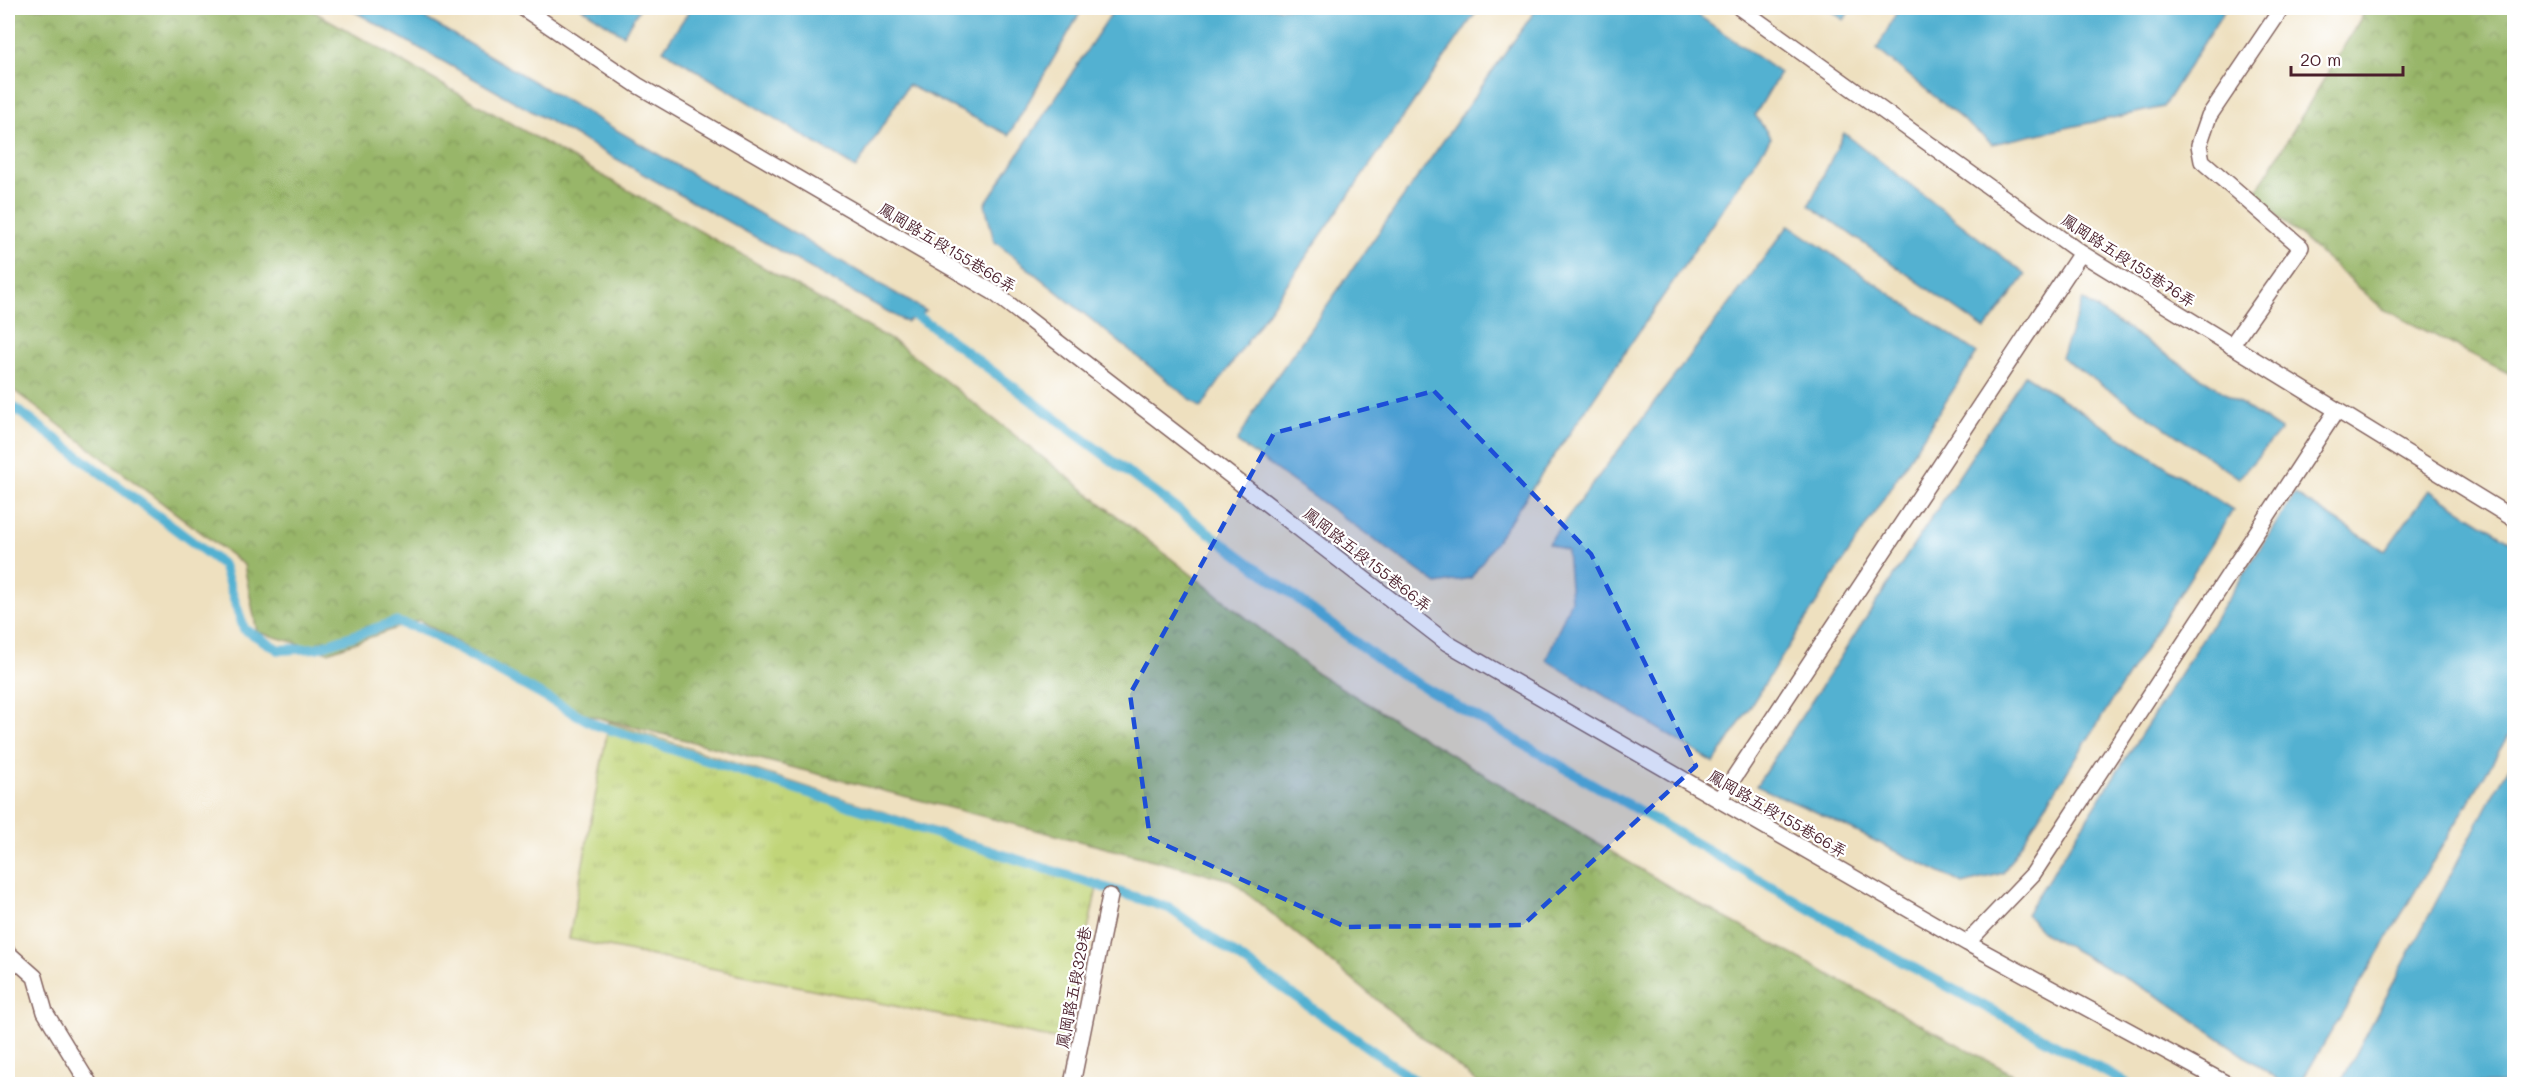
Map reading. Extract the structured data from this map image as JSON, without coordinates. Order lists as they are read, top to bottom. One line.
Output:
{"streets":{"lane":["鳳岡路五段155巷66弄","鳳岡路五段155巷76弄","鳳岡路五段329巷"]},"scale_bar":"20 m"}
